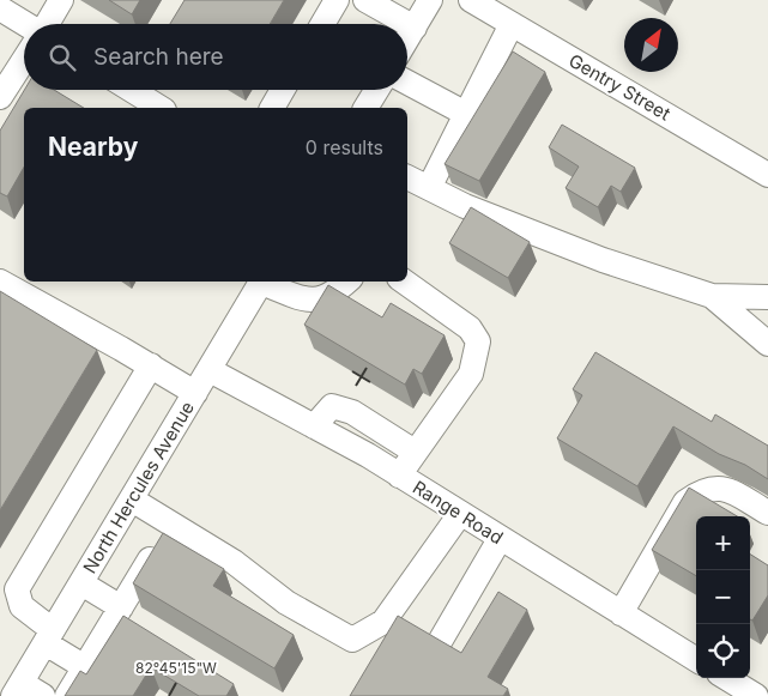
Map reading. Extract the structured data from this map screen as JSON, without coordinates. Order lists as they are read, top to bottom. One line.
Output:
{"streets":{"street":["Gentry Street","North Hercules Avenue","Range Road"]},"crossings":[["North Hercules Avenue","Range Road"]],"north":"top right","page":{"search":"Search here","heading":["Nearby","0 results"],"map_buttons":["+","−"]},"coordinates":["82°45'15\"W"]}
